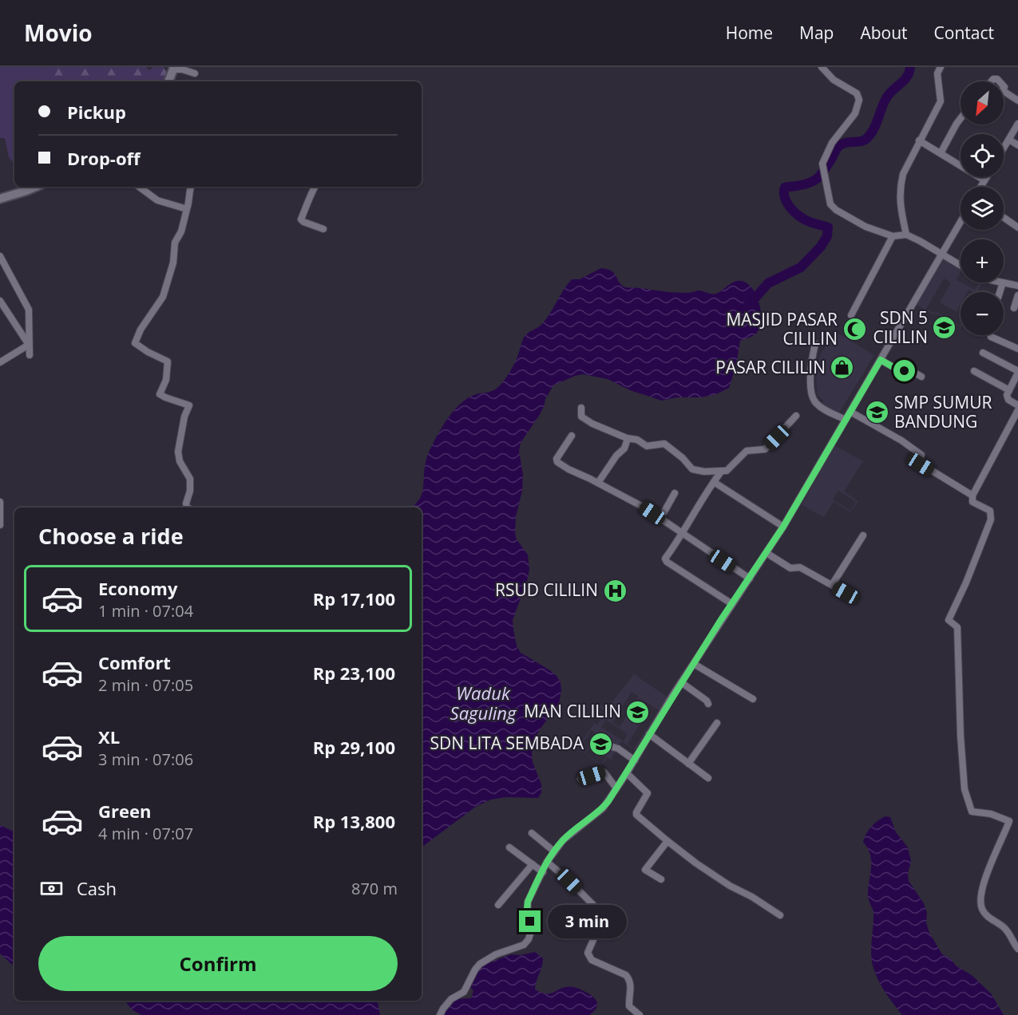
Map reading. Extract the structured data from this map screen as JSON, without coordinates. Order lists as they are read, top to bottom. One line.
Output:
{"water":["Waduk Saguling"],"places":{"school or university":["SDN 5 CILILIN","SMP SUMUR BANDUNG","MAN CILILIN","SDN LITA SEMBADA"],"mosque":["MASJID PASAR CILILIN"],"shop":["PASAR CILILIN"],"hospital":["RSUD CILILIN"]},"north":"bottom left","page":{"header":"Movio","nav":["Home","Map","About","Contact"],"map_buttons":["+","−"],"banner":["Pickup","Drop-off"],"heading":"Choose a ride","list":[{"name":"Economy","note":"1 min · 07:04","value":"Rp 17,100"},{"name":"Comfort","note":"2 min · 07:05","value":"Rp 23,100"},{"name":"XL","note":"3 min · 07:06","value":"Rp 29,100"},{"name":"Green","note":"4 min · 07:07","value":"Rp 13,800"}],"pay":["Cash","870 m"],"bubble":"3 min","buttons":"Confirm"}}
